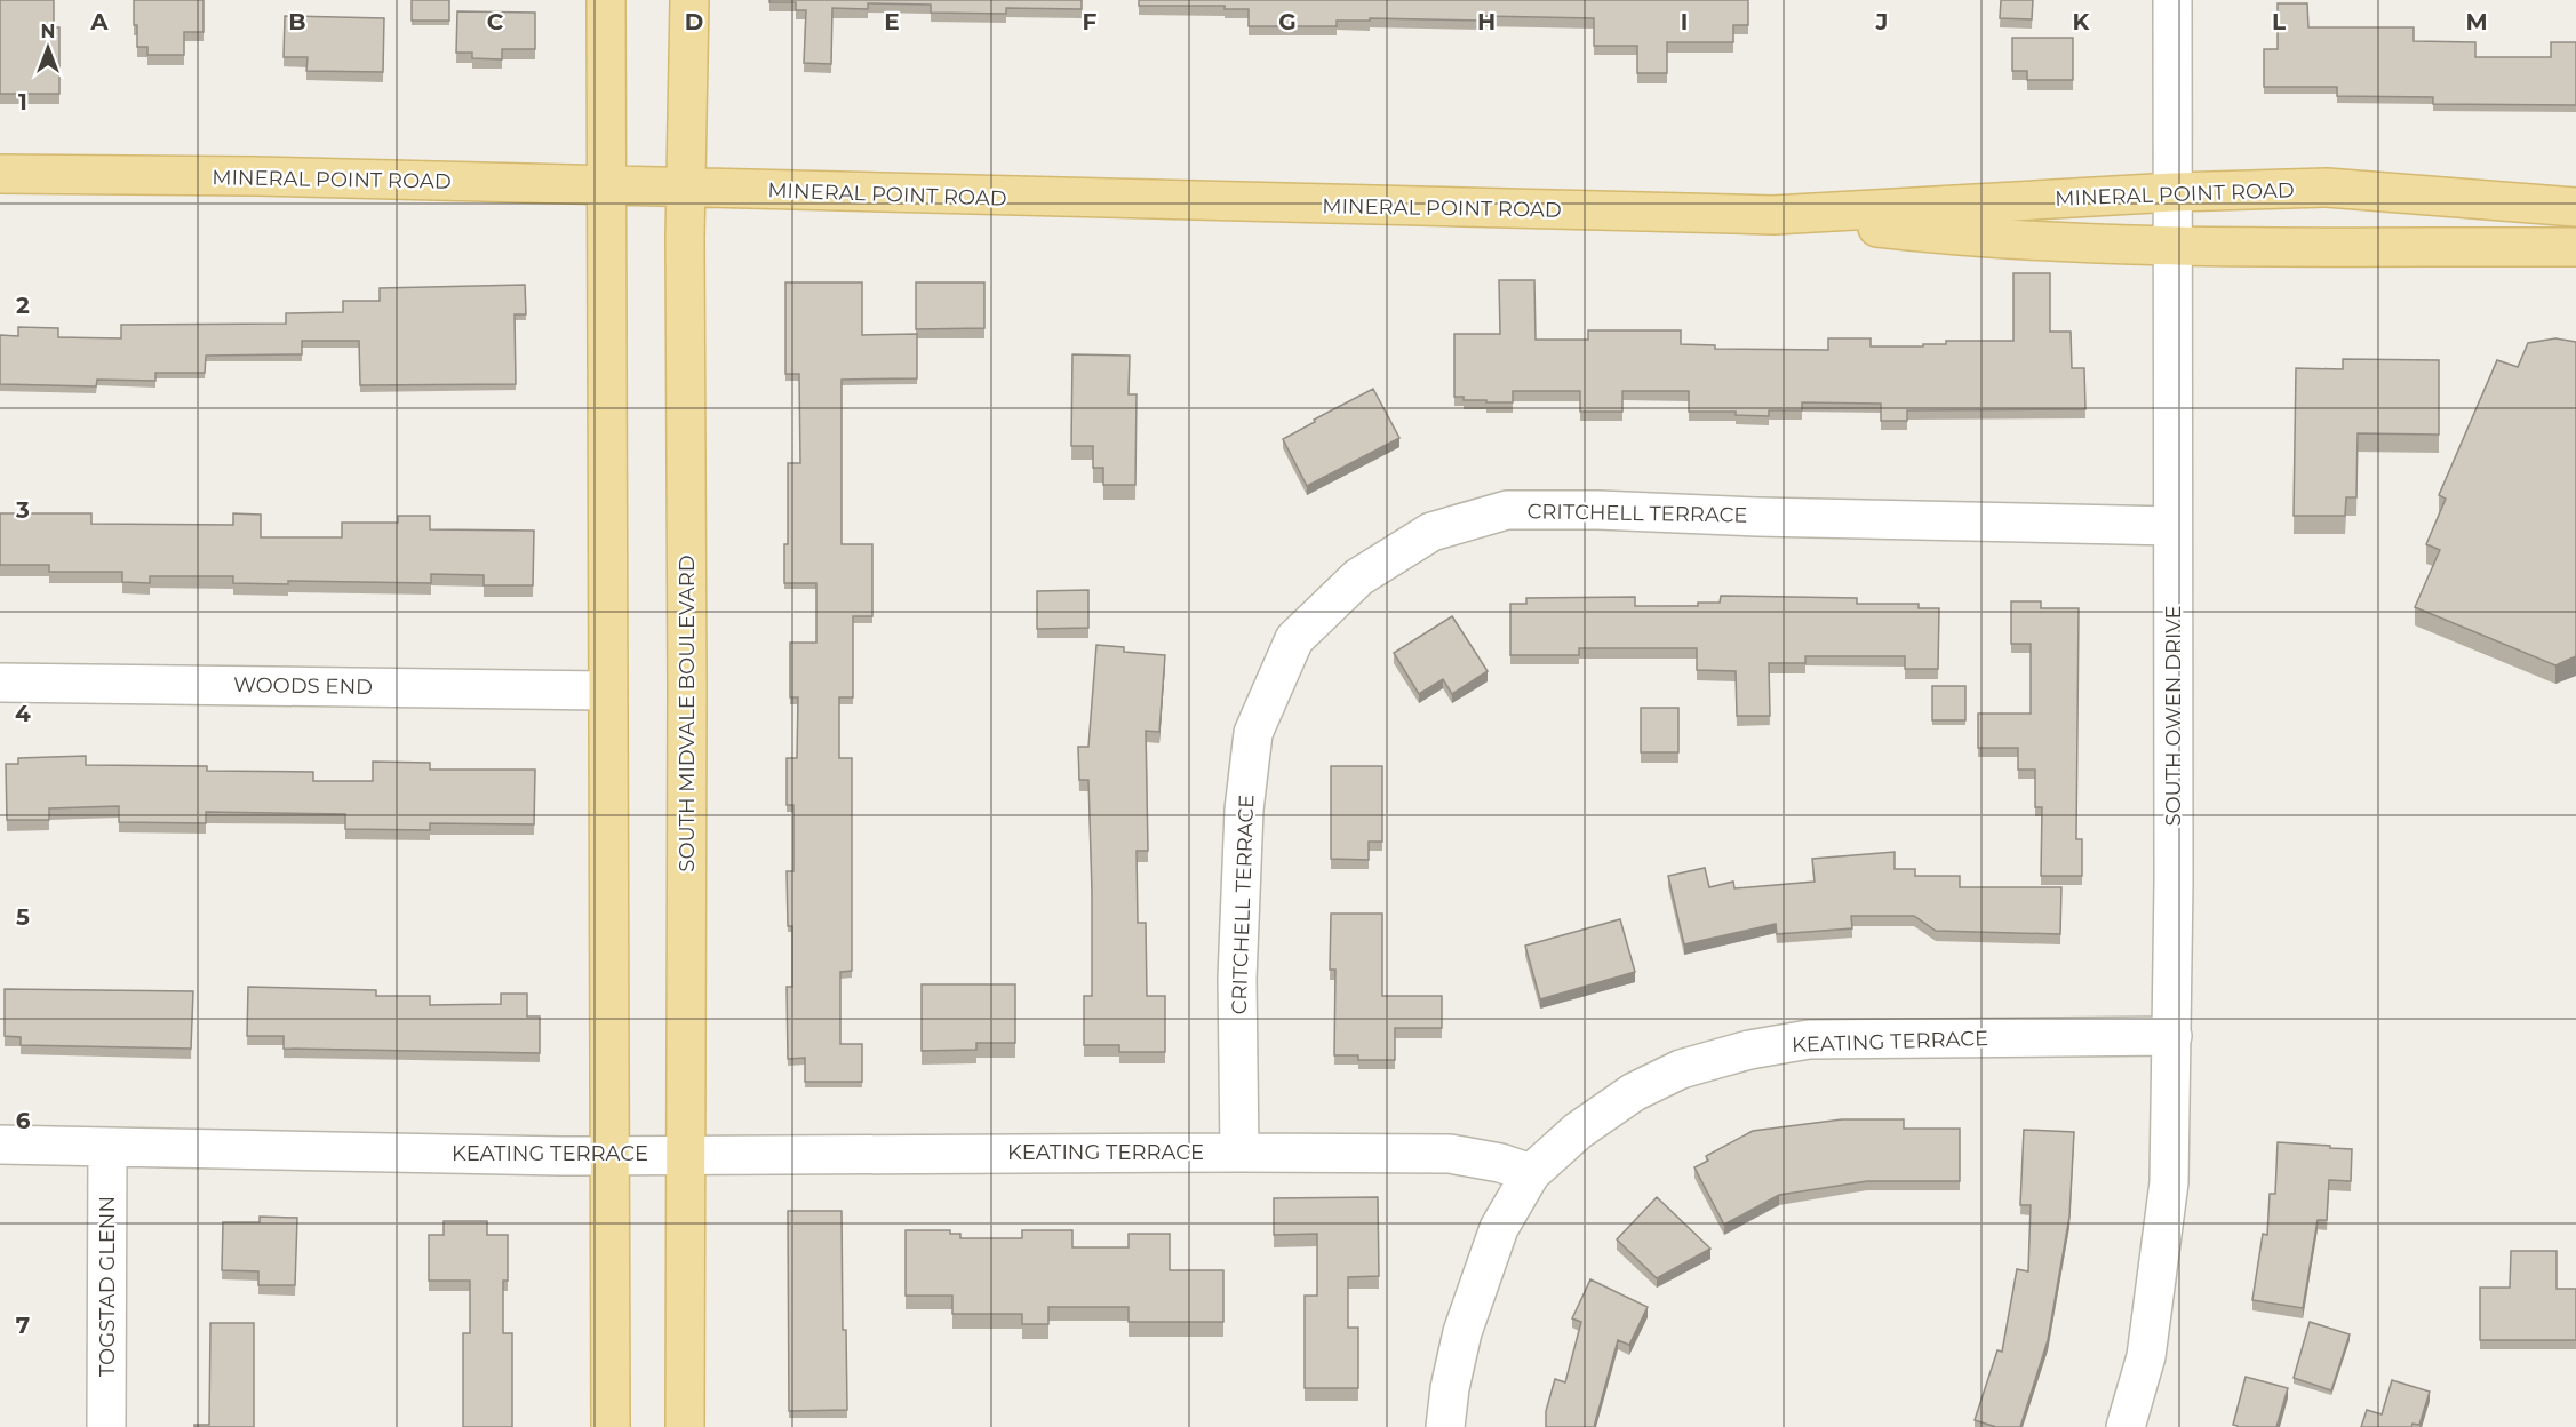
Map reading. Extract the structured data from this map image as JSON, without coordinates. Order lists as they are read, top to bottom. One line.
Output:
{"streets":{"main road":["MINERAL POINT ROAD","SOUTH MIDVALE BOULEVARD"],"street":["CRITCHELL TERRACE","WOODS END","SOUTH OWEN DRIVE","KEATING TERRACE","TOGSTAD GLENN"]},"crossings":[["MINERAL POINT ROAD","SOUTH MIDVALE BOULEVARD"],["MINERAL POINT ROAD","SOUTH OWEN DRIVE"],["CRITCHELL TERRACE","SOUTH OWEN DRIVE"],["CRITCHELL TERRACE","KEATING TERRACE"],["SOUTH MIDVALE BOULEVARD","KEATING TERRACE"],["SOUTH OWEN DRIVE","KEATING TERRACE"],["KEATING TERRACE","TOGSTAD GLENN"]],"north":"top","grid":{"columns":["A","B","C","D","E","F","G","H","I","J","K","L","M"],"rows":["1","2","3","4","5","6","7"]}}
